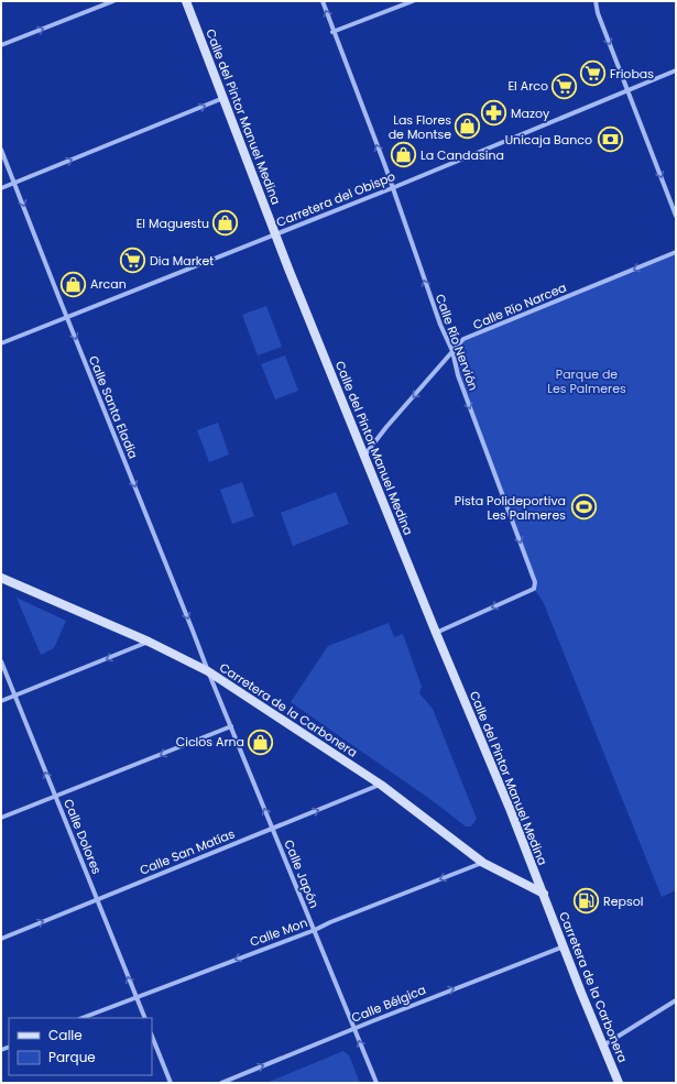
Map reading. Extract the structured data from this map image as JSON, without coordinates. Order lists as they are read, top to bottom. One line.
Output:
{"streets":{"main road":["Calle del Pintor Manuel Medina","Carretera de la Carbonera"],"street":["Carretera del Obispo","Calle Río Narcea","Calle Río Nervión","Calle Santa Eladia","Calle Dolores","Calle San Matías","Calle Japón","Calle Mon","Calle Bélgica"]},"crossings":[["Calle del Pintor Manuel Medina","Carretera del Obispo"],["Calle del Pintor Manuel Medina","Calle Río Narcea"],["Calle del Pintor Manuel Medina","Calle Río Nervión"],["Calle del Pintor Manuel Medina","Carretera de la Carbonera"],["Carretera del Obispo","Calle Río Nervión"],["Carretera del Obispo","Calle Santa Eladia"],["Calle Río Narcea","Calle Río Nervión"],["Calle Santa Eladia","Carretera de la Carbonera"],["Calle Santa Eladia","Calle Japón"],["Carretera de la Carbonera","Calle San Matías"],["Carretera de la Carbonera","Calle Japón"],["Carretera de la Carbonera","Calle Mon"],["Carretera de la Carbonera","Calle Bélgica"],["Calle Dolores","Calle San Matías"],["Calle Dolores","Calle Mon"],["Calle San Matías","Calle Japón"],["Calle Japón","Calle Mon"],["Calle Japón","Calle Bélgica"]],"one_way":["Calle Río Narcea","Calle Santa Eladia","Calle Dolores","Calle San Matías","Calle Japón","Calle Mon","Calle Bélgica"],"parks":["Parque de Les Palmeres"],"places":{"supermarket":["Friobas","El Arco","Dia Market"],"pharmacy":["Mazoy"],"shop":["Las Flores de Montse","La Candasina","El Maguestu","Arcan","Ciclos Arna"],"bank":["Unicaja Banco"],"sports":["Pista Polideportiva Les Palmeres"],"fuel station":["Repsol"]},"legend":["Calle","Parque"]}
